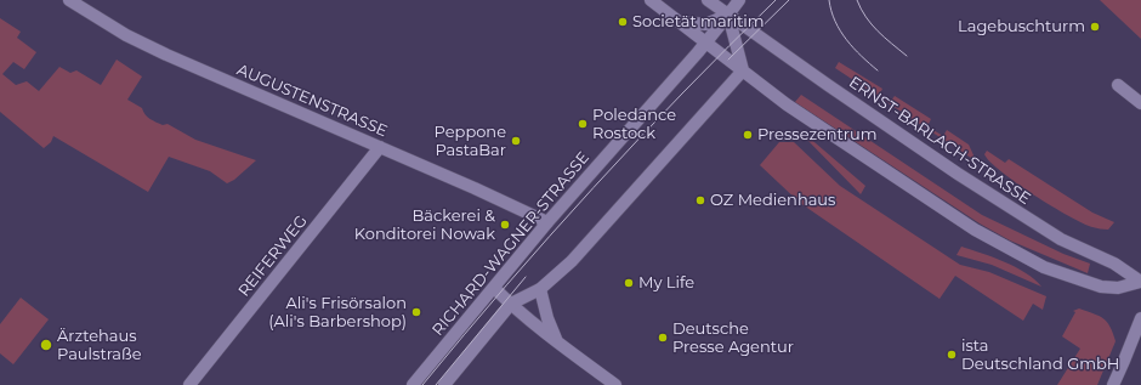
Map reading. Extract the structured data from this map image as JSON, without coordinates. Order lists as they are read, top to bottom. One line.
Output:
{"streets":{"street":["AUGUSTENSTRASSE","ERNST-BARLACH-STRASSE","RICHARD-WAGNER-STRASSE","REIFERWEG"]},"crossings":[["AUGUSTENSTRASSE","RICHARD-WAGNER-STRASSE"],["AUGUSTENSTRASSE","REIFERWEG"],["ERNST-BARLACH-STRASSE","RICHARD-WAGNER-STRASSE"]],"places":["Societät maritim","Lagebuschturm","Poledance Rostock","Pressezentrum","Peppone PastaBar","OZ Medienhaus","Bäckerei & Konditorei Nowak","My Life","Ali's Frisörsalon (Ali's Barbershop)","Deutsche Presse Agentur","Ärztehaus Paulstraße","ista Deutschland GmbH"]}
